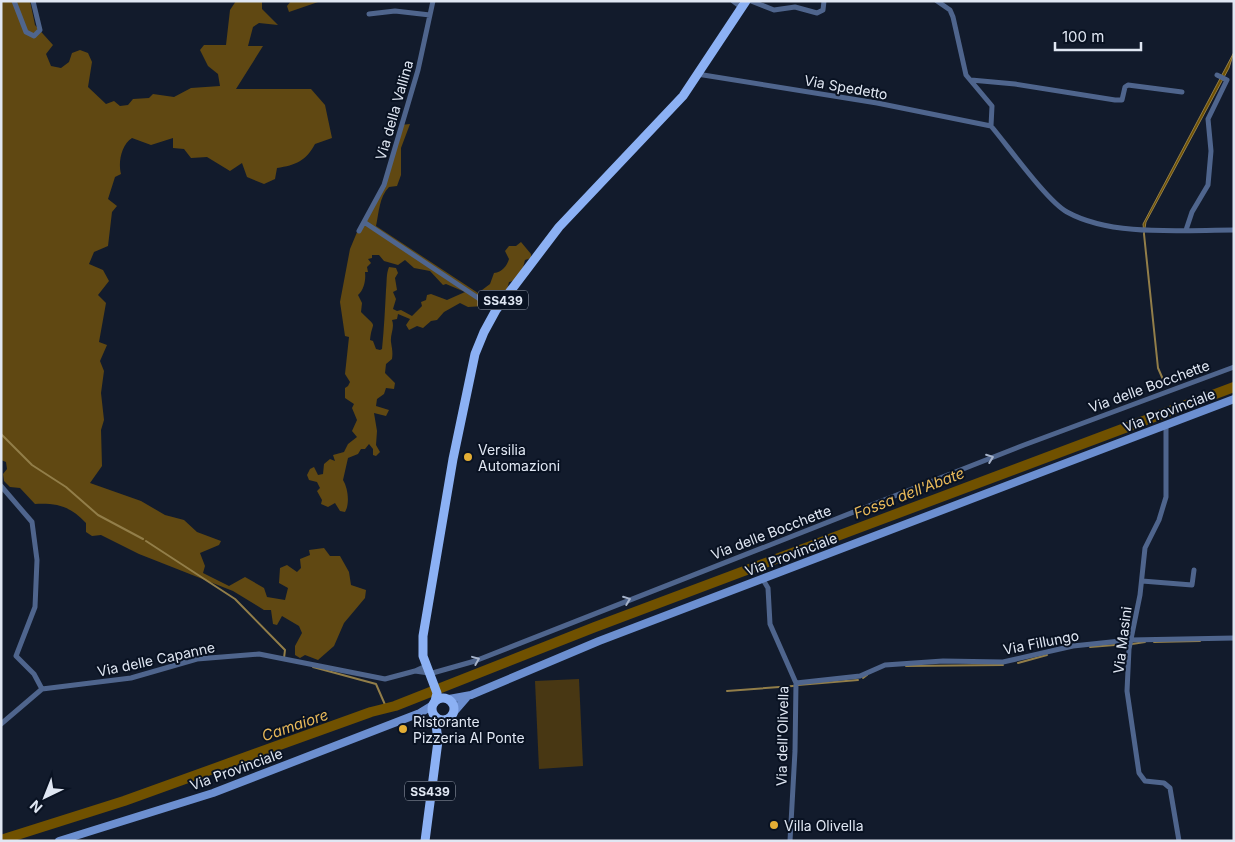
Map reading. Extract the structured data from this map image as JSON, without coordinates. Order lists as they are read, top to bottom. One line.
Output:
{"streets":{"main road":["SS439","Via Provinciale"],"street":["Via Spedetto","Via della Vallina","Via delle Bocchette","Via Masini","Via Fillungo","Via delle Capanne","Via dell'Olivella"]},"crossings":[["Via Spedetto","SS439"],["SS439","Via delle Bocchette"],["SS439","Via Provinciale"],["SS439","Via delle Capanne"],["Via delle Bocchette","Via delle Capanne"],["Via Provinciale","Via Masini"],["Via Provinciale","Via dell'Olivella"],["Via Masini","Via Fillungo"],["Via Fillungo","Via dell'Olivella"]],"one_way":["Via delle Bocchette"],"water":["Fossa dell'Abate","Camaiore"],"places":["Versilia Automazioni","Ristorante Pizzeria Al Ponte","Villa Olivella"],"scale_bar":"100 m","north":"bottom left"}
